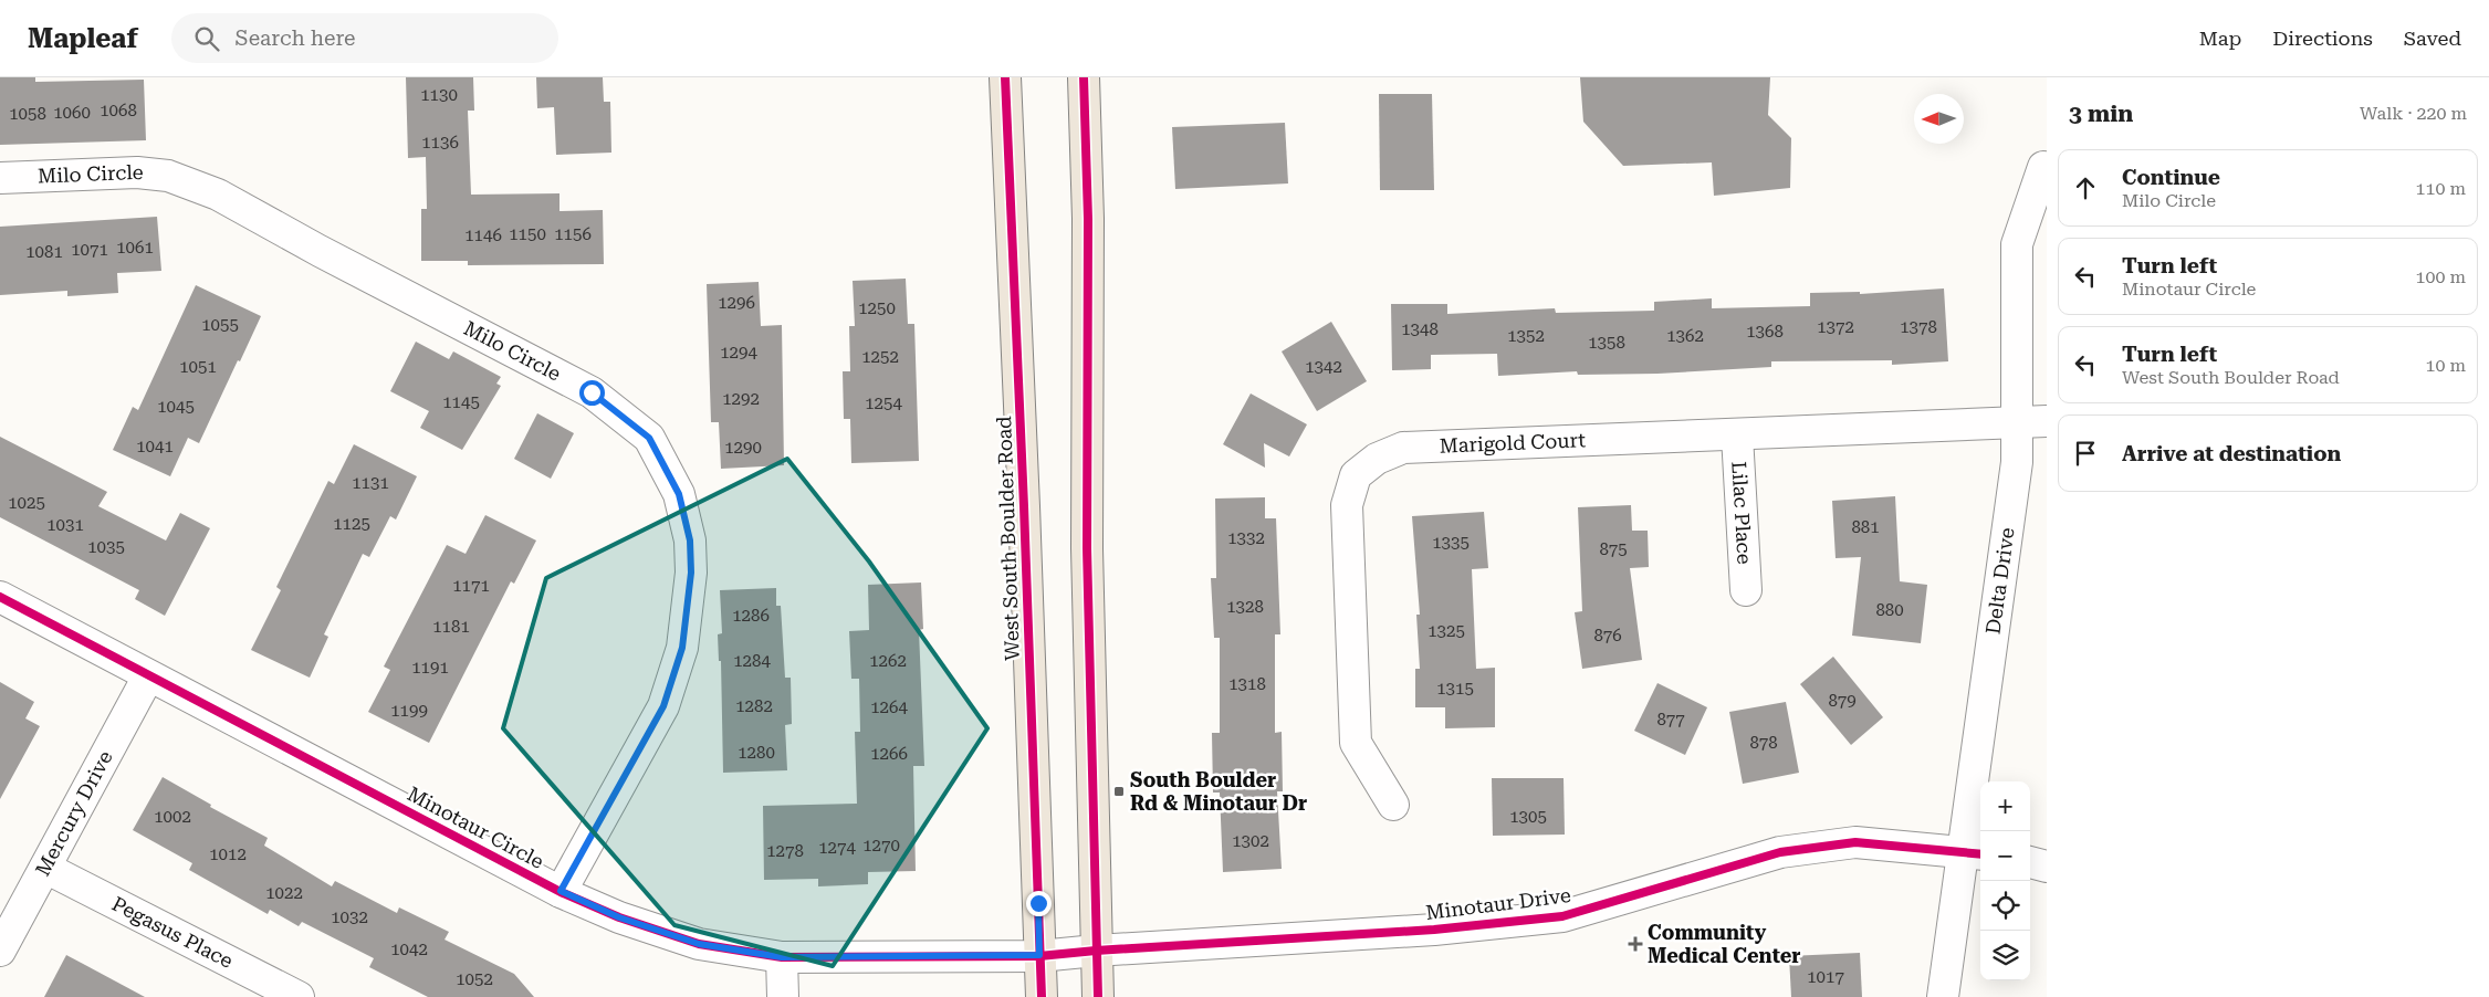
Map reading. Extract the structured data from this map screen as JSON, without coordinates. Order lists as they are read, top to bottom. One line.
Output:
{"streets":{"main road":["West South Boulder Road"],"street":["Milo Circle","Marigold Court","Lilac Place","Delta Drive","Mercury Drive","Minotaur Circle","Minotaur Drive","Pegasus Place"]},"crossings":[["Milo Circle","Minotaur Circle"],["Marigold Court","Lilac Place"],["Marigold Court","Delta Drive"],["West South Boulder Road","Minotaur Circle"],["West South Boulder Road","Minotaur Drive"],["Delta Drive","Minotaur Drive"],["Mercury Drive","Minotaur Circle"],["Mercury Drive","Pegasus Place"],["Minotaur Circle","Minotaur Drive"]],"places":{"transit":["South Boulder Rd & Minotaur Dr"],"health":["Community Medical Center"]},"house_numbers":["1130","1068","1060","1058","1136","1150","1156","1146","1061","1071","1081","1296","1250","1055","1372","1378","1348","1368","1352","1362","1358","1294","1252","1051","1342","1292","1145","1254","1045","1041","1290","1131","1025","1125","1031","881","1332","1335","1035","875","1171","1328","880","1286","1181","1325","876","1284","1262","1191","1318","1315","879","1282","1264","1199","877","878","1280","1266","1002","1305","1302","1270","1274","1278","1012","1022","1032","1042","1017","1052"],"north":"left","page":{"header":"Mapleaf","search":"Search here","nav":["Map","Directions","Saved"],"heading":["3 min","Walk · 220 m"],"list":[["Continue","Milo Circle","110 m"],["Turn left","Minotaur Circle","100 m"],["Turn left","West South Boulder Road","10 m"],"Arrive at destination"],"map_buttons":["+","−"]}}
